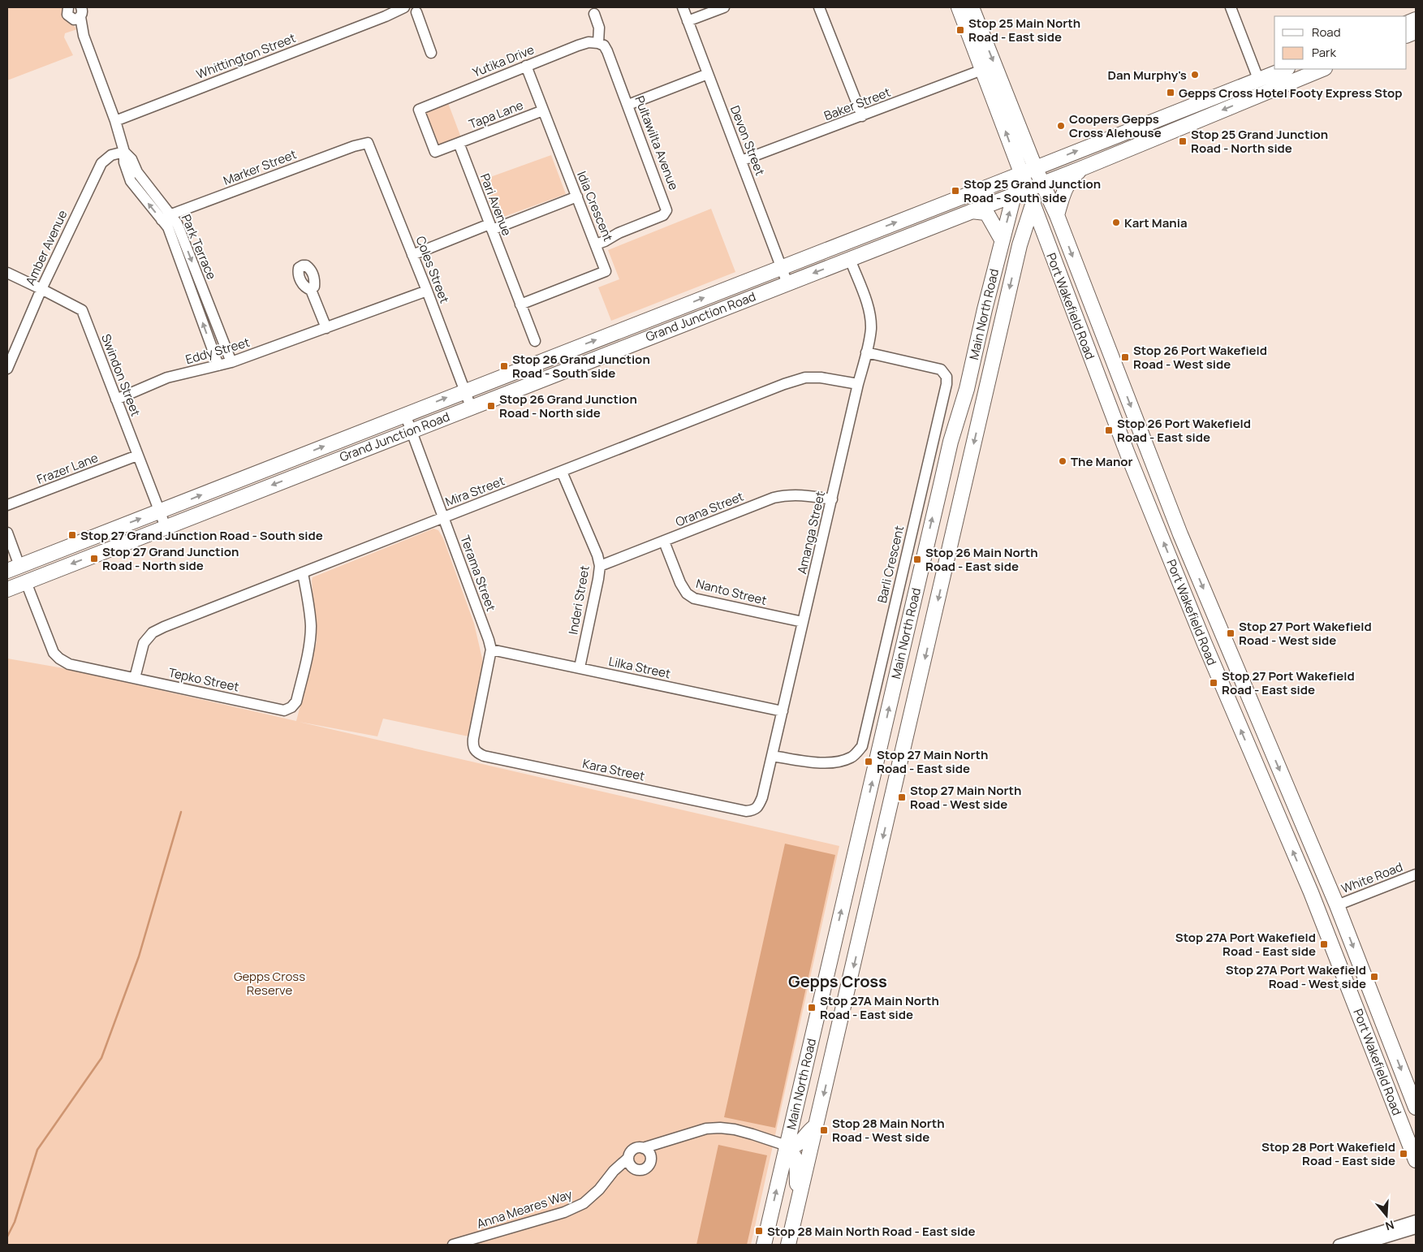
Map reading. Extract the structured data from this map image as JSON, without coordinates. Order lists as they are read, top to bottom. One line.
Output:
{"streets":{"highway":["Port Wakefield Road","Main North Road","Grand Junction Road"],"street":["Whittington Street","Yutika Drive","Baker Street","Tapa Lane","Devon Street","Pultawilta Avenue","Marker Street","Pari Avenue","Idia Crescent","Park Terrace","Amber Avenue","Coles Street","Eddy Street","Swindon Street","Frazer Lane","Mira Street","Orana Street","Amanga Street","Barli Crescent","Terama Street","Nanto Street","Inderi Street","Lilka Street","Tepko Street","Kara Street","White Road","Anna Meares Way"]},"crossings":[["Whittington Street","Park Terrace"],["Yutika Drive","Tapa Lane"],["Yutika Drive","Pultawilta Avenue"],["Yutika Drive","Pari Avenue"],["Yutika Drive","Idia Crescent"],["Baker Street","Devon Street"],["Tapa Lane","Pari Avenue"],["Tapa Lane","Idia Crescent"],["Devon Street","Grand Junction Road"],["Pultawilta Avenue","Idia Crescent"],["Marker Street","Park Terrace"],["Marker Street","Coles Street"],["Pari Avenue","Idia Crescent"],["Park Terrace","Amber Avenue"],["Park Terrace","Eddy Street"],["Amber Avenue","Swindon Street"],["Coles Street","Grand Junction Road"],["Coles Street","Eddy Street"],["Port Wakefield Road","Main North Road"],["Port Wakefield Road","Grand Junction Road"],["Port Wakefield Road","White Road"],["Main North Road","Grand Junction Road"],["Grand Junction Road","Swindon Street"],["Grand Junction Road","Amanga Street"],["Grand Junction Road","Terama Street"],["Grand Junction Road","Tepko Street"],["Eddy Street","Swindon Street"],["Swindon Street","Frazer Lane"],["Mira Street","Amanga Street"],["Mira Street","Terama Street"],["Mira Street","Inderi Street"],["Mira Street","Tepko Street"],["Orana Street","Amanga Street"],["Orana Street","Nanto Street"],["Orana Street","Inderi Street"],["Amanga Street","Barli Crescent"],["Amanga Street","Nanto Street"],["Amanga Street","Lilka Street"],["Amanga Street","Kara Street"],["Terama Street","Lilka Street"],["Terama Street","Kara Street"],["Inderi Street","Lilka Street"]],"districts":["Gepps Cross"],"parks":["Gepps Cross Reserve"],"places":{"transit":["Stop 25 Main North Road - East side","Gepps Cross Hotel Footy Express Stop","Stop 25 Grand Junction Road - North side","Stop 25 Grand Junction Road - South side","Stop 26 Port Wakefield Road - West side","Stop 26 Grand Junction Road - South side","Stop 26 Grand Junction Road - North side","Stop 26 Port Wakefield Road - East side","Stop 27 Grand Junction Road - South side","Stop 27 Grand Junction Road - North side","Stop 26 Main North Road - East side","Stop 27 Port Wakefield Road - West side","Stop 27 Port Wakefield Road - East side","Stop 27 Main North Road - East side","Stop 27 Main North Road - West side","Stop 27A Port Wakefield Road - East side","Stop 27A Port Wakefield Road - West side","Stop 27A Main North Road - East side","Stop 28 Main North Road - West side","Stop 28 Port Wakefield Road - East side","Stop 28 Main North Road - East side"],"other":["Dan Murphy's","Coopers Gepps Cross Alehouse","Kart Mania","The Manor"]},"legend":["Road","Park"],"north":"bottom"}
